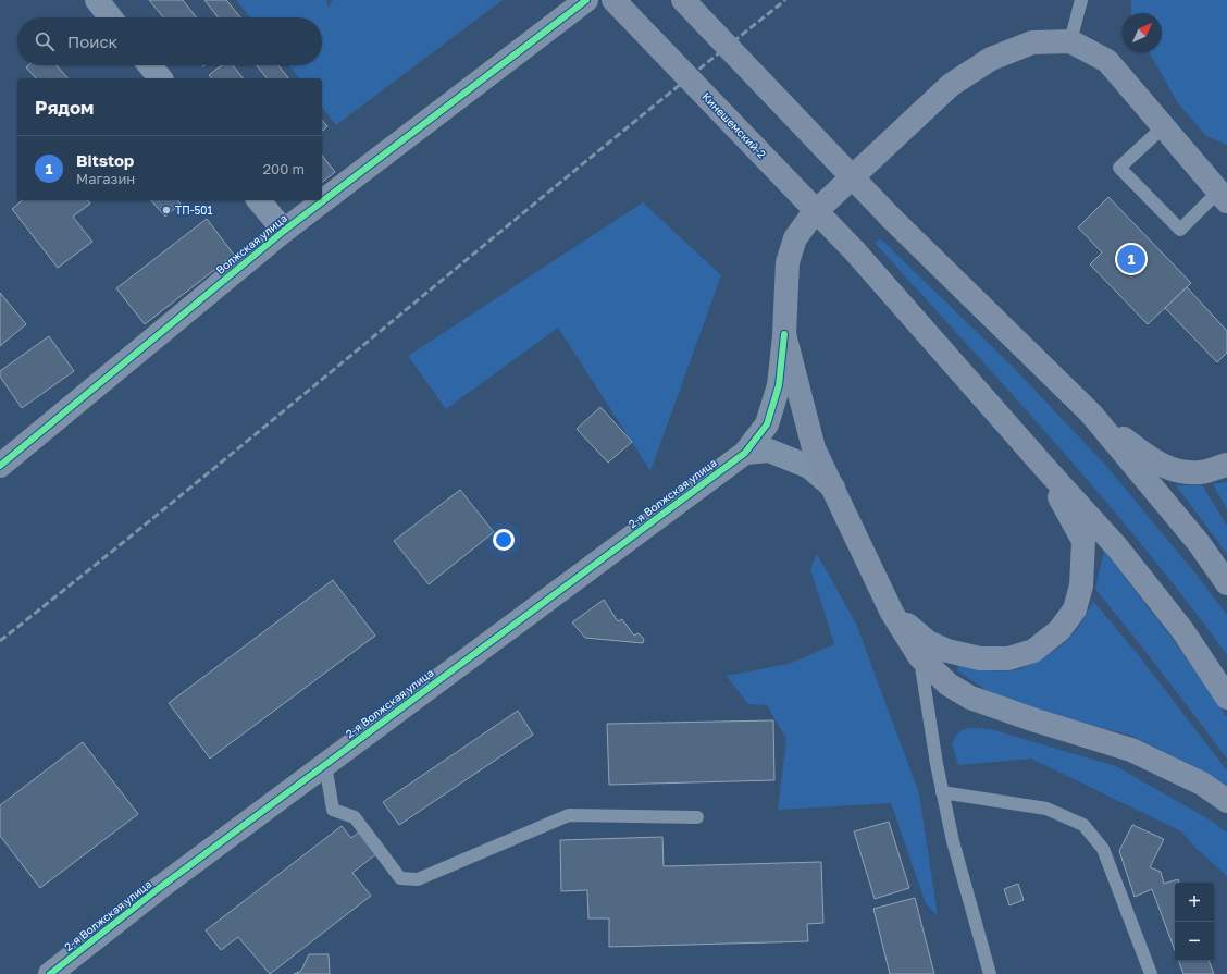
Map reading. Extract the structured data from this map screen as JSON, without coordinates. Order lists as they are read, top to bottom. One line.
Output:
{"streets":{"main road":["Кинешемский-2"],"street":["Волжская улица","2-я Волжская улица"]},"places":["ТП-501"],"north":"top right","page":{"search":"Поиск","heading":"Рядом","list":[{"mark":"1","name":"Bitstop","note":"Магазин","value":"200 m"}],"pins":"1","map_buttons":["+","−"]}}
